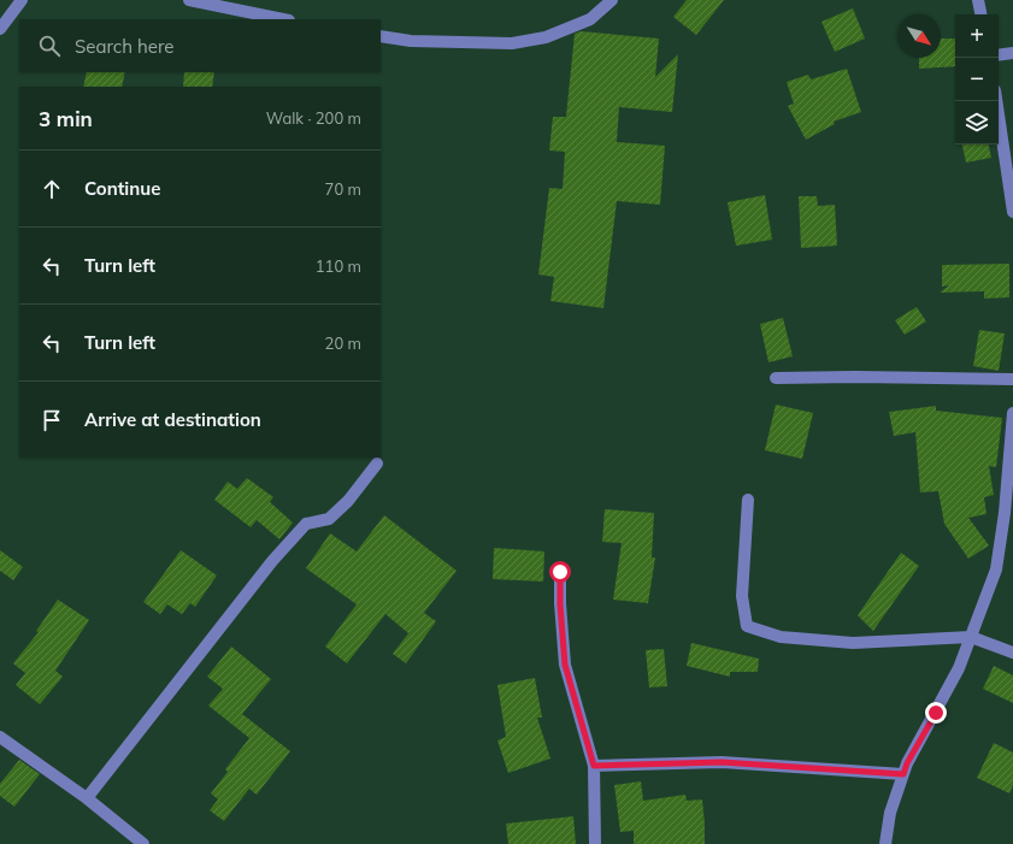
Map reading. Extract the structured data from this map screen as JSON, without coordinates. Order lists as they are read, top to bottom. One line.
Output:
{"north":"bottom right","page":{"map_buttons":["+","−"],"search":"Search here","heading":["3 min","Walk · 200 m"],"list":[["Continue","70 m"],["Turn left","110 m"],["Turn left","20 m"],"Arrive at destination"]}}
